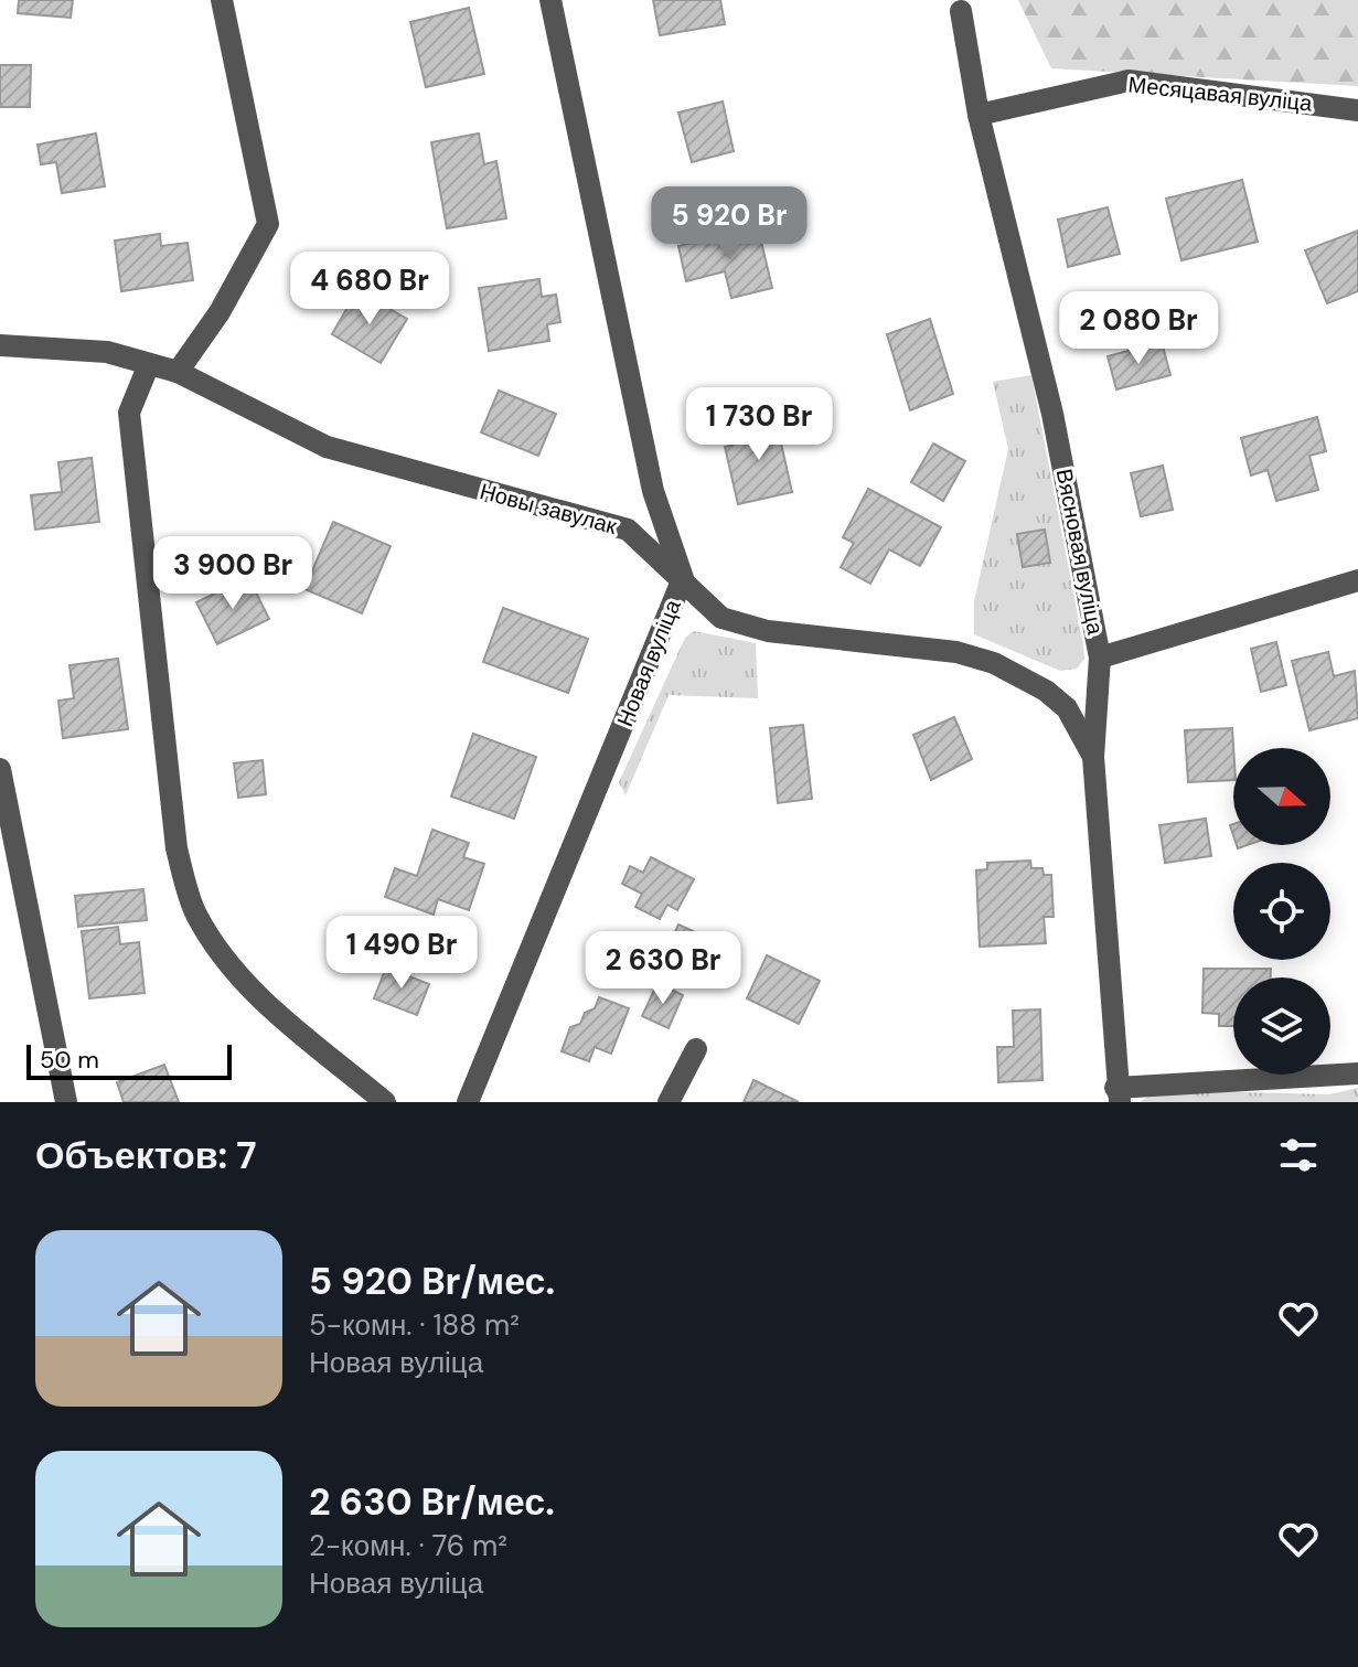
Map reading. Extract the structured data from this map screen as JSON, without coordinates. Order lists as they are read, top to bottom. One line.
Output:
{"streets":{"street":["Месяцавая вуліца","Новы завулак","Вясновая вуліца","Новая вуліца"]},"crossings":[["Месяцавая вуліца","Вясновая вуліца"],["Новы завулак","Вясновая вуліца"],["Новы завулак","Новая вуліца"]],"scale_bar":"50 m","north":"right","page":{"price":["5 920 Br","4 680 Br","2 080 Br","1 730 Br","3 900 Br","1 490 Br","2 630 Br"],"scale":"50 m","heading":"Объектов: 7","list":[{"name":"5 920 Br/мес.","note":"5-комн. · 188 m² · Новая вуліца"},{"name":"2 630 Br/мес.","note":"2-комн. · 76 m² · Новая вуліца"}]}}
